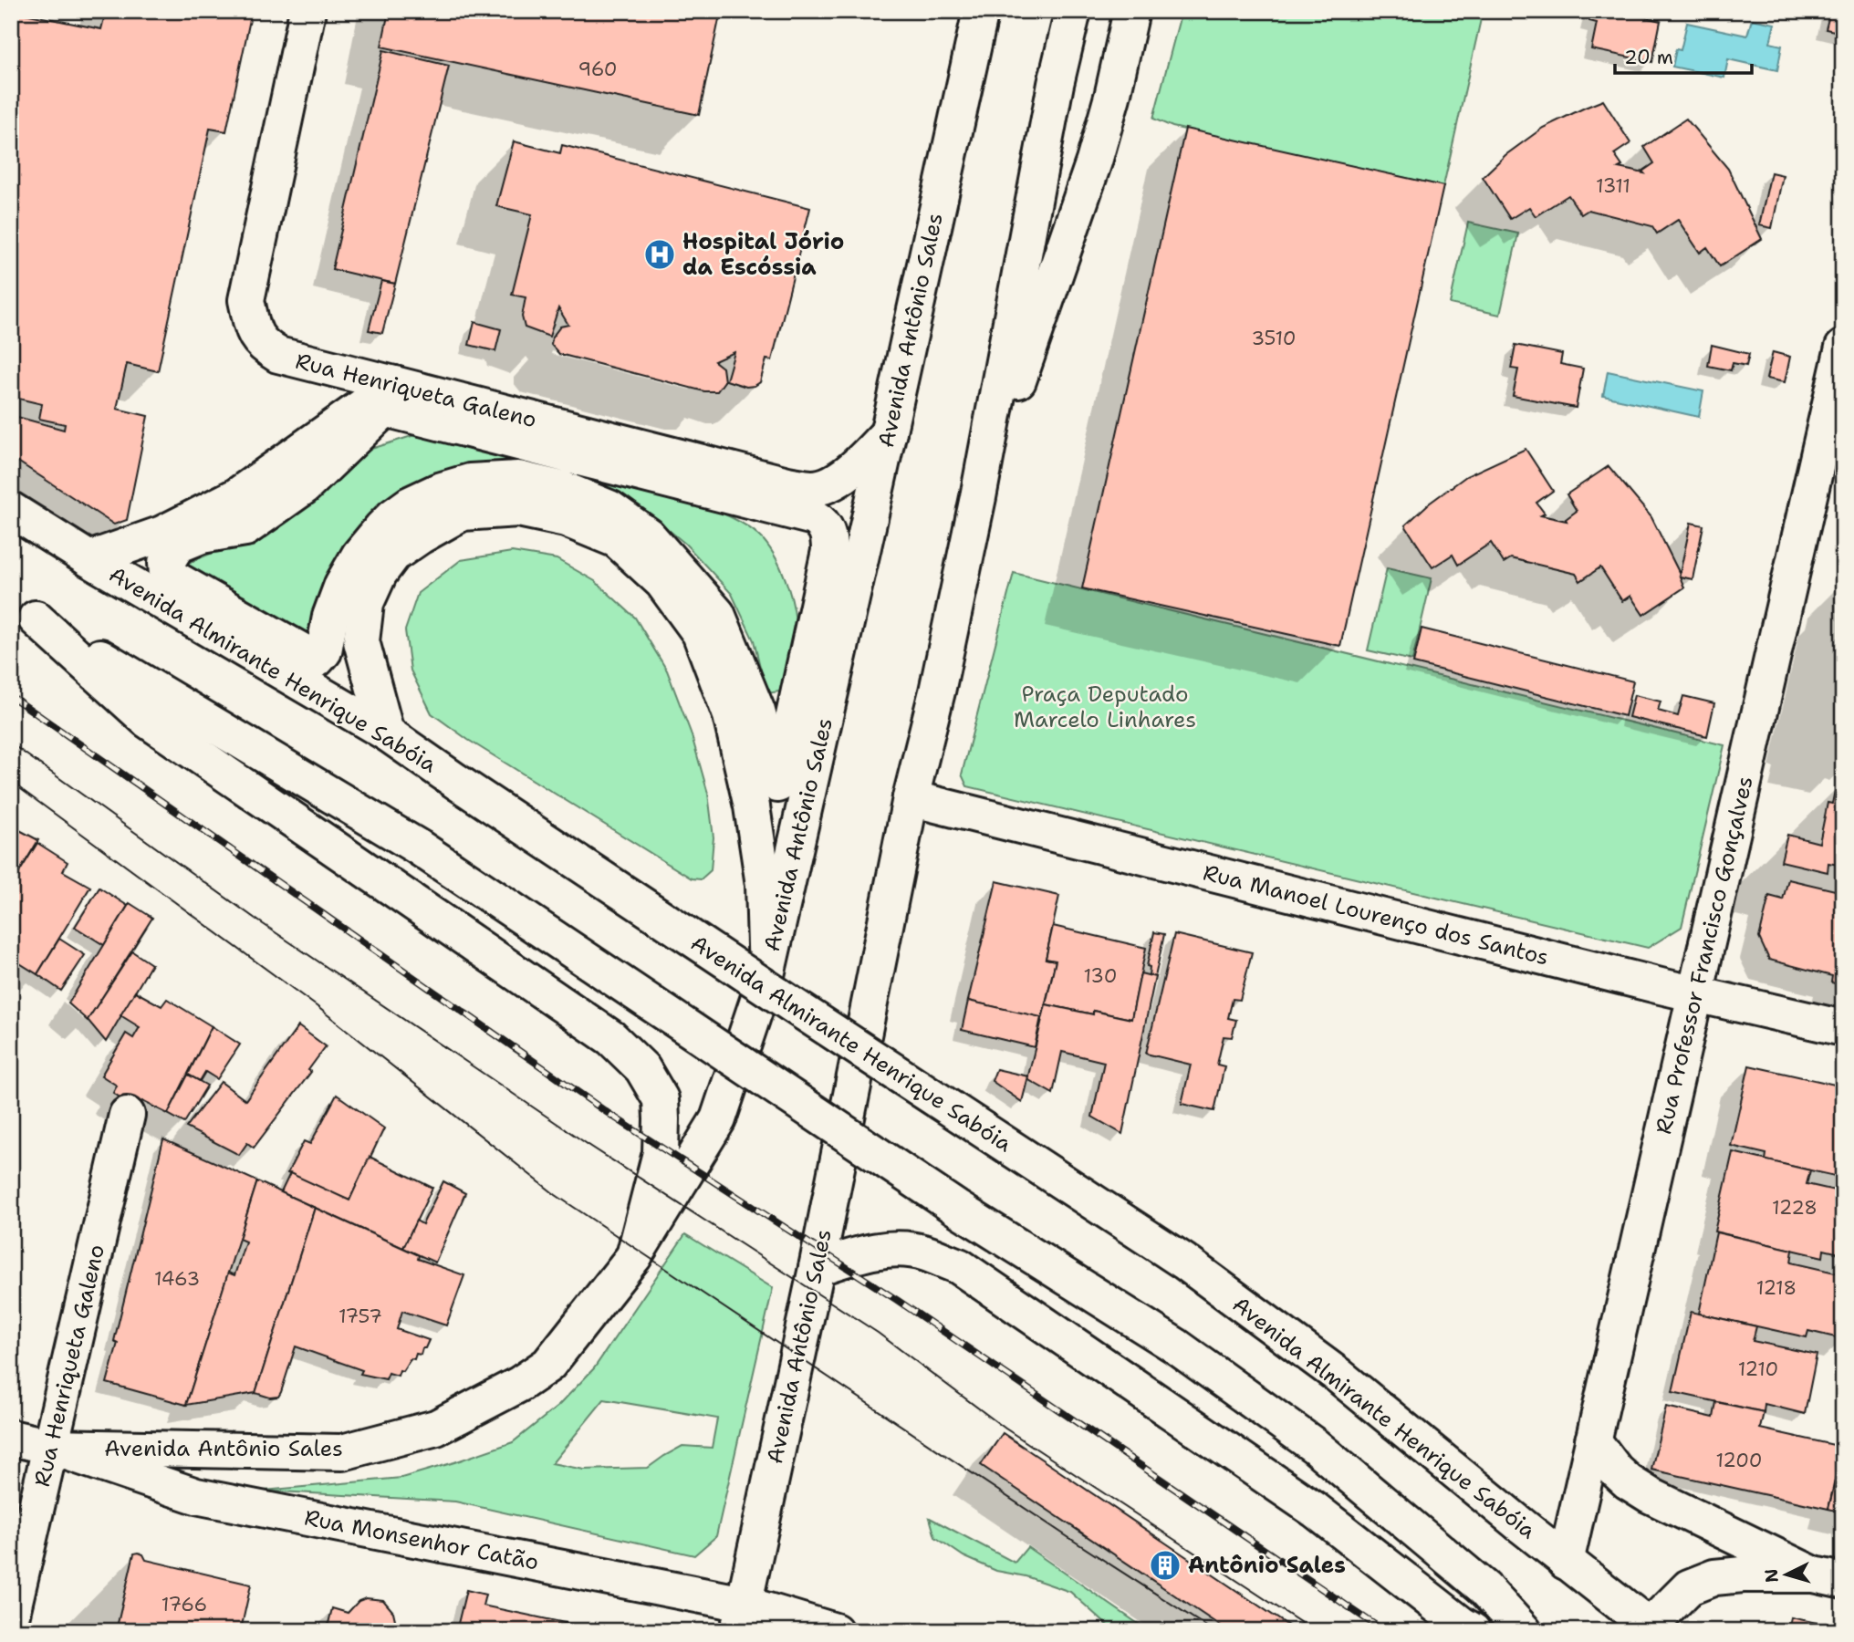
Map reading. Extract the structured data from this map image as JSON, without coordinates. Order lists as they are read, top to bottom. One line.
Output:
{"streets":{"main road":["Avenida Antônio Sales","Rua Henriqueta Galeno","Avenida Almirante Henrique Sabóia","Rua Manoel Lourenço dos Santos","Rua Professor Francisco Gonçalves","Rua Monsenhor Catão"]},"crossings":[["Avenida Antônio Sales","Rua Henriqueta Galeno"],["Avenida Antônio Sales","Rua Manoel Lourenço dos Santos"],["Avenida Antônio Sales","Rua Monsenhor Catão"],["Rua Henriqueta Galeno","Rua Monsenhor Catão"],["Avenida Almirante Henrique Sabóia","Rua Professor Francisco Gonçalves"],["Rua Manoel Lourenço dos Santos","Rua Professor Francisco Gonçalves"]],"parks":["Praça Deputado Marcelo Linhares"],"places":{"hospital":["Hospital Jório da Escóssia"],"building":["Antônio Sales"]},"house_numbers":["960","1311","3510","130","1228","1463","1218","1757","1210","1200","1766"],"scale_bar":"20 m","north":"left"}
